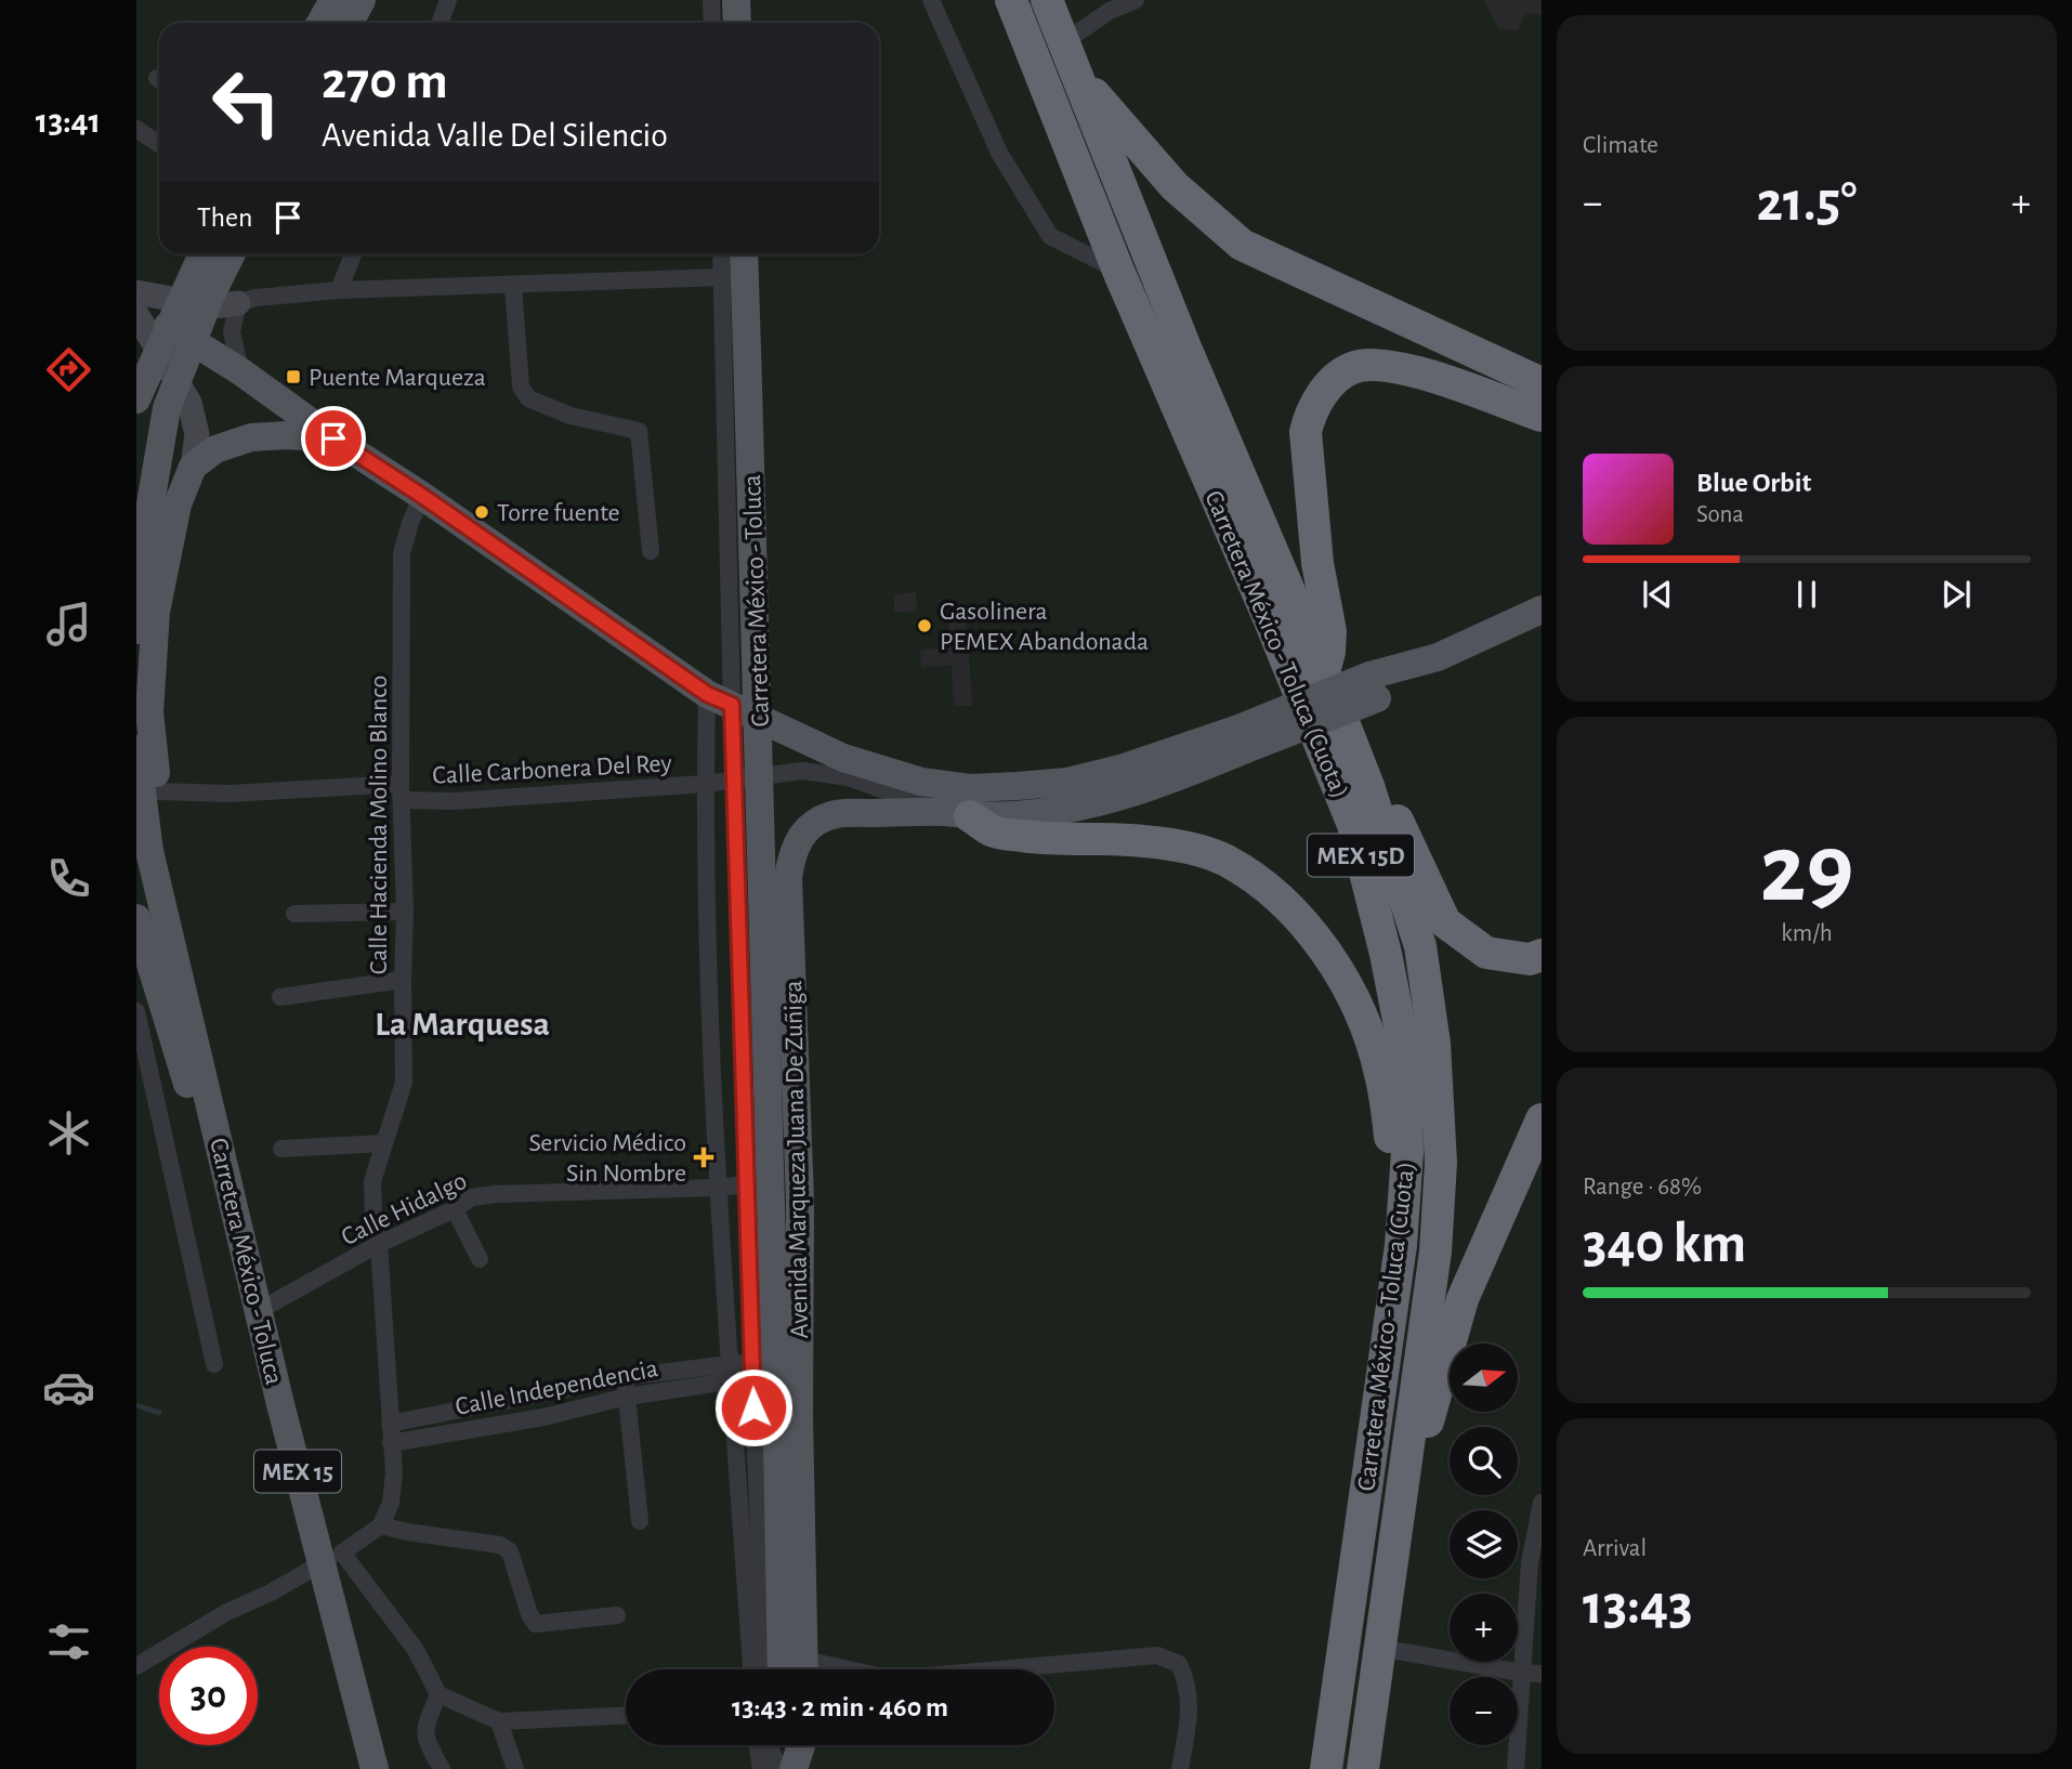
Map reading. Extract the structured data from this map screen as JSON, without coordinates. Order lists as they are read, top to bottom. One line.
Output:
{"streets":{"highway":["Carretera México - Toluca (Cuota)","MEX 15D"],"main road":["Carretera México - Toluca","Avenida Marqueza Juana De Zuñiga","MEX 15"],"street":["Calle Carbonera Del Rey","Calle Hacienda Molino Blanco","Calle Hidalgo","Calle Independencia"]},"crossings":[["Carretera México - Toluca","Calle Hidalgo"],["Calle Carbonera Del Rey","Calle Hacienda Molino Blanco"],["Calle Carbonera Del Rey","Avenida Marqueza Juana De Zuñiga"],["Calle Hacienda Molino Blanco","Calle Hidalgo"],["Calle Hacienda Molino Blanco","Calle Independencia"]],"districts":["La Marquesa"],"places":{"transit":["Puente Marqueza"],"other":["Torre fuente","Gasolinera PEMEX Abandonada"],"health":["Servicio Médico Sin Nombre"]},"north":"right","page":{"tabs":"13:41","tile":["Climate",["29","km/h"],["Range · 68%","340 km"],["Arrival","13:43"]],"turn":["270 m","Avenida Valle Del Silencio"],"heat":["−","21.5°","+"],"then":"Then","song":["Blue Orbit","Sona"],"map_buttons":["+","−"],"limit":"30","trip":"13:43 · 2 min · 460 m"}}
